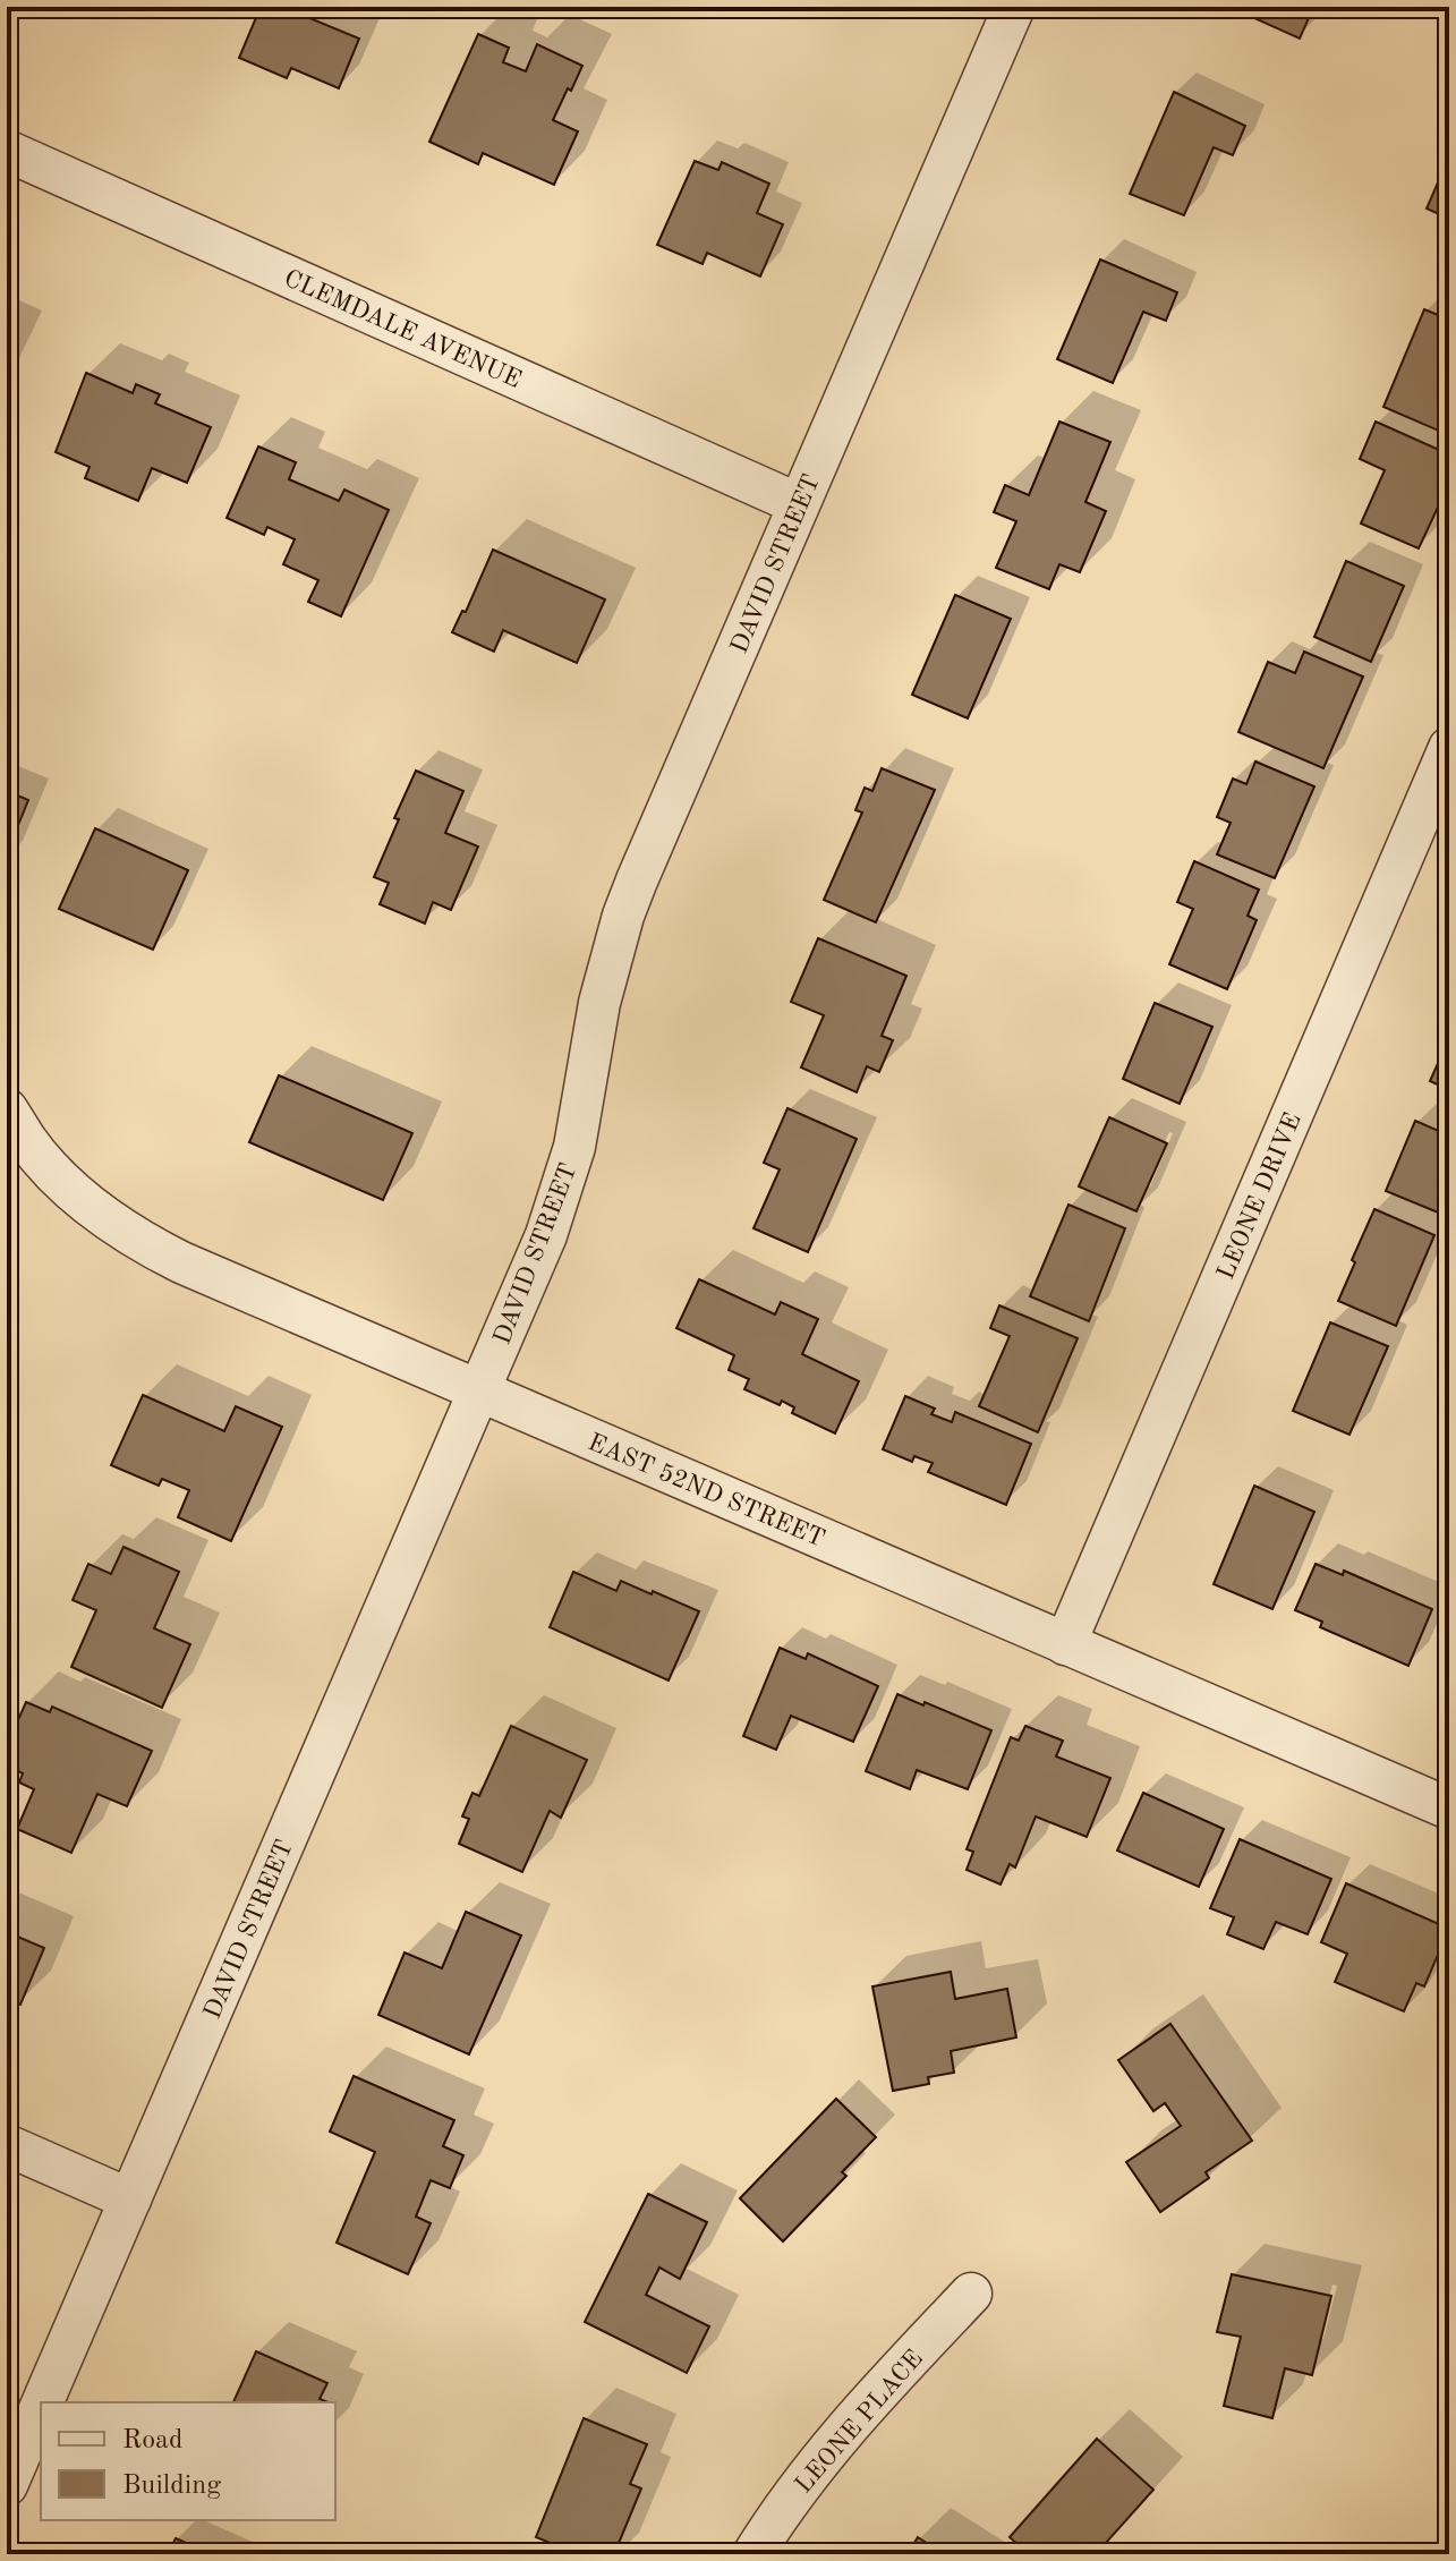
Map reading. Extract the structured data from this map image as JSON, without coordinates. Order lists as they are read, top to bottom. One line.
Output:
{"streets":{"street":["CLEMDALE AVENUE","DAVID STREET","LEONE DRIVE","EAST 52ND STREET","LEONE PLACE"]},"crossings":[["CLEMDALE AVENUE","DAVID STREET"],["DAVID STREET","EAST 52ND STREET"],["LEONE DRIVE","EAST 52ND STREET"]],"legend":["Road","Building"]}
